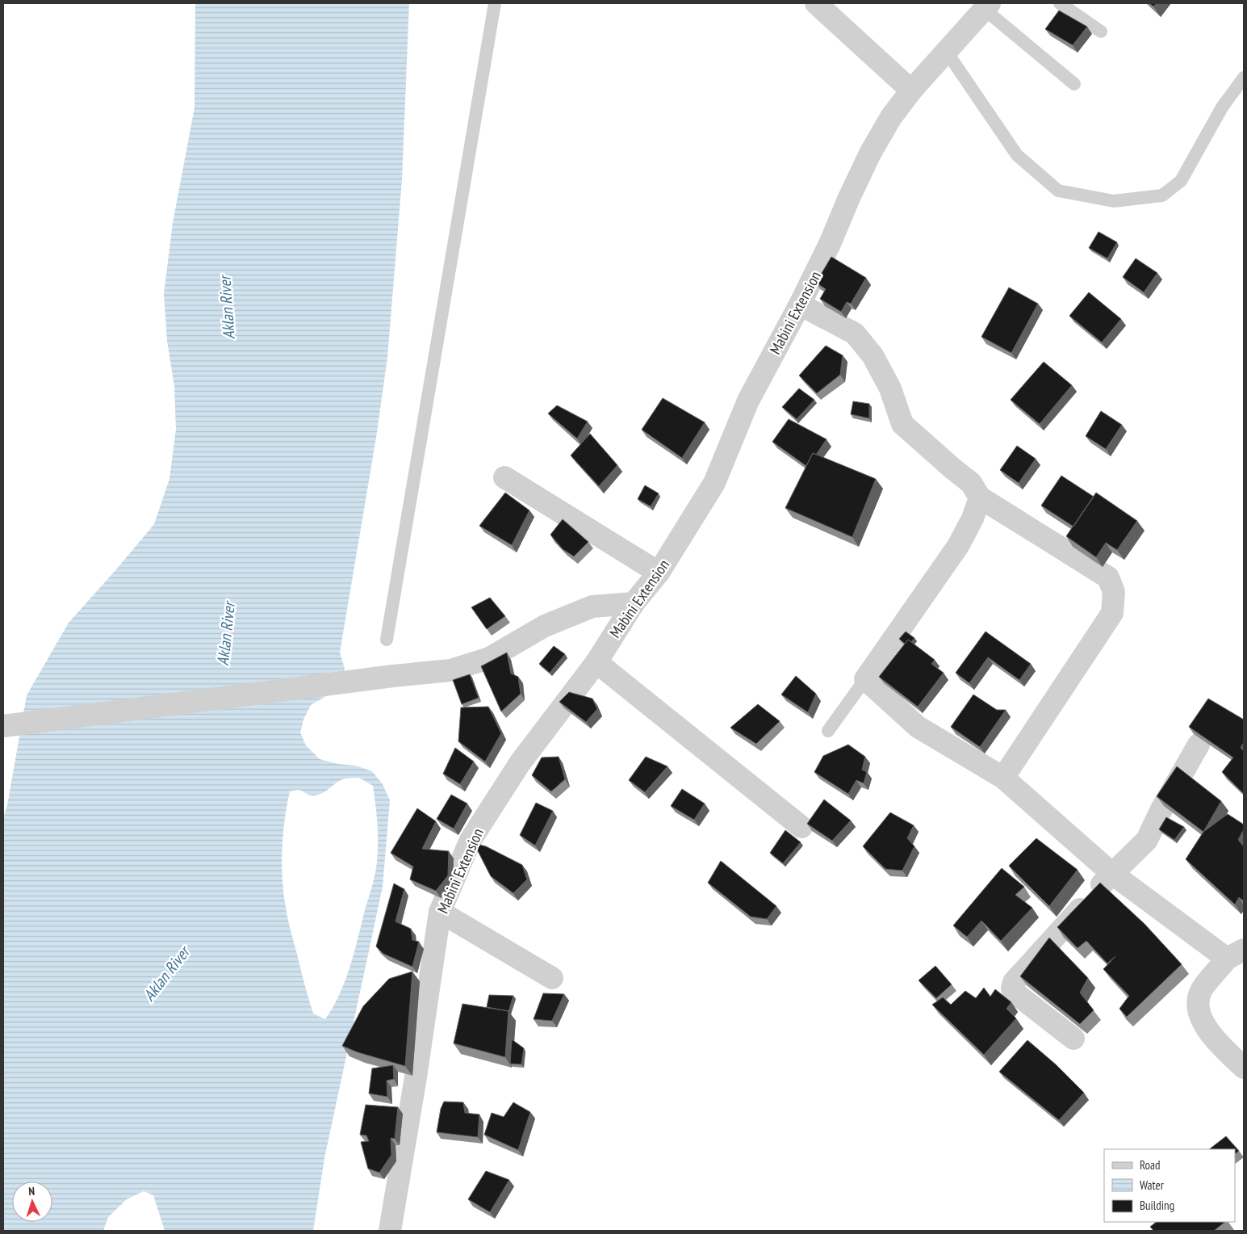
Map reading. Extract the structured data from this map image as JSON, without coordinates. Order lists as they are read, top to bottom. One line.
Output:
{"streets":{"street":["Mabini Extension"]},"water":["Aklan River"],"legend":["Road","Water","Building"],"north":"top"}
